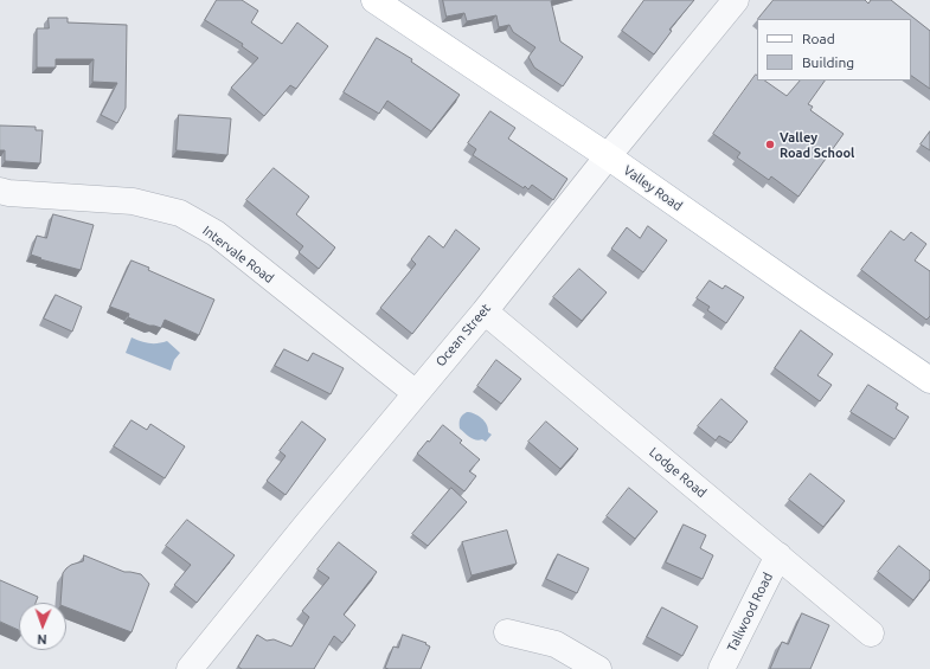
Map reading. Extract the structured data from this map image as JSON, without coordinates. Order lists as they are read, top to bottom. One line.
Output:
{"streets":{"main road":["Valley Road"],"street":["Intervale Road","Ocean Street","Lodge Road","Tallwood Road"]},"crossings":[["Valley Road","Ocean Street"],["Intervale Road","Ocean Street"],["Ocean Street","Lodge Road"],["Lodge Road","Tallwood Road"]],"places":["Valley Road School"],"legend":["Road","Building"],"north":"bottom"}
